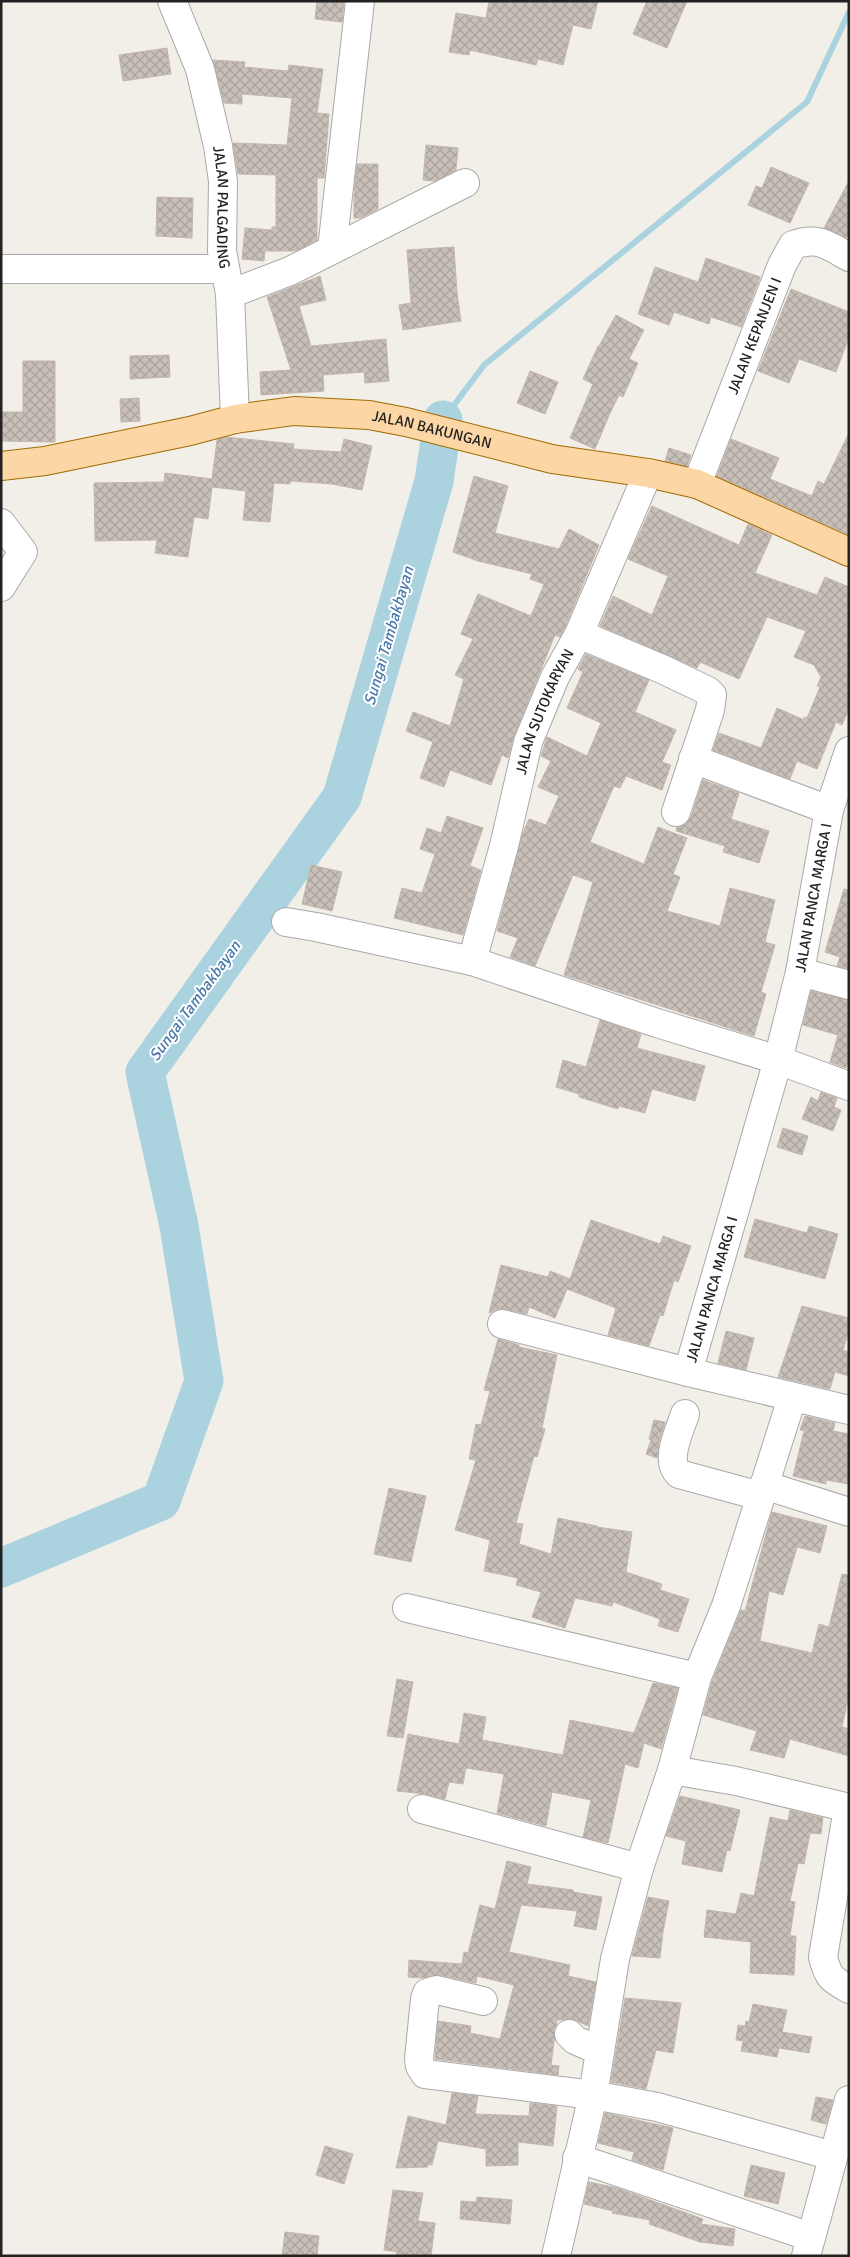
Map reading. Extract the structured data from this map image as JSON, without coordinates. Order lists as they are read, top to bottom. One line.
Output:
{"streets":{"main road":["JALAN BAKUNGAN"],"street":["JALAN PALGADING","JALAN KEPANJEN I","JALAN SUTOKARYAN","JALAN PANCA MARGA I"]},"crossings":[["JALAN PALGADING","JALAN BAKUNGAN"],["JALAN KEPANJEN I","JALAN BAKUNGAN"],["JALAN BAKUNGAN","JALAN SUTOKARYAN"]],"water":["Sungai Tambakbayan"]}
